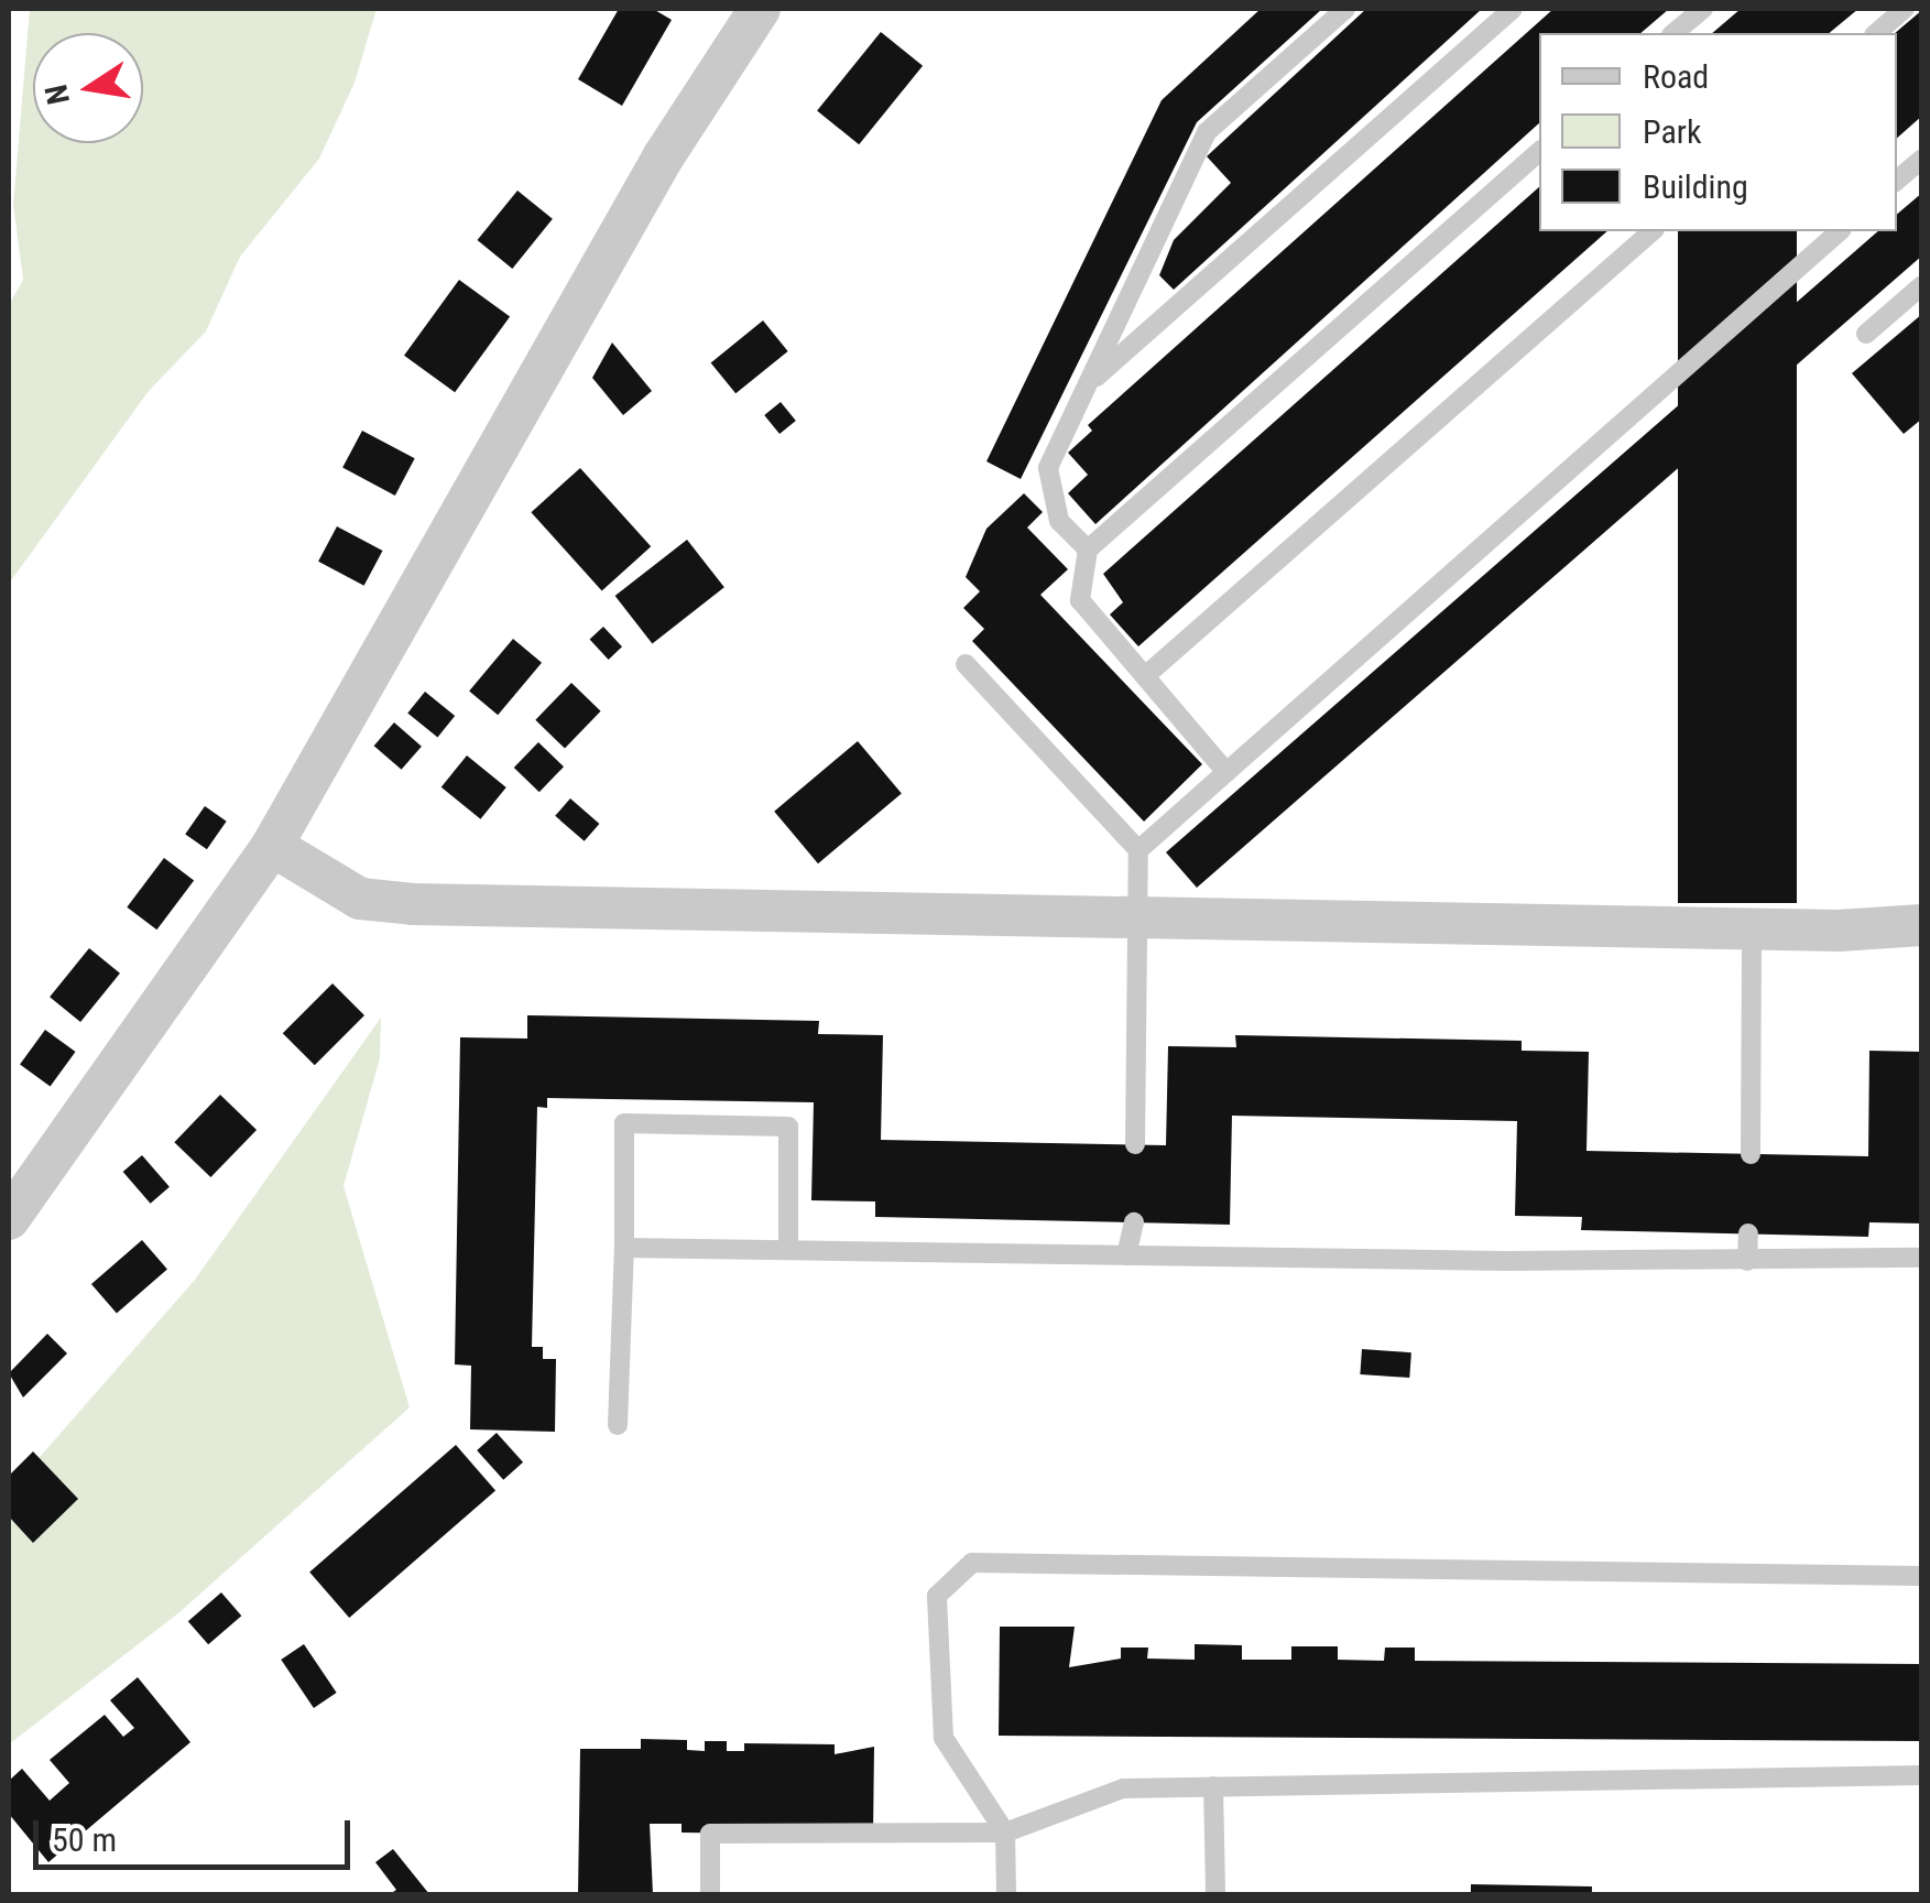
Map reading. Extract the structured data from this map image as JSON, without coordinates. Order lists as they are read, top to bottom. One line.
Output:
{"legend":["Road","Park","Building"],"scale_bar":"50 m","north":"left"}
